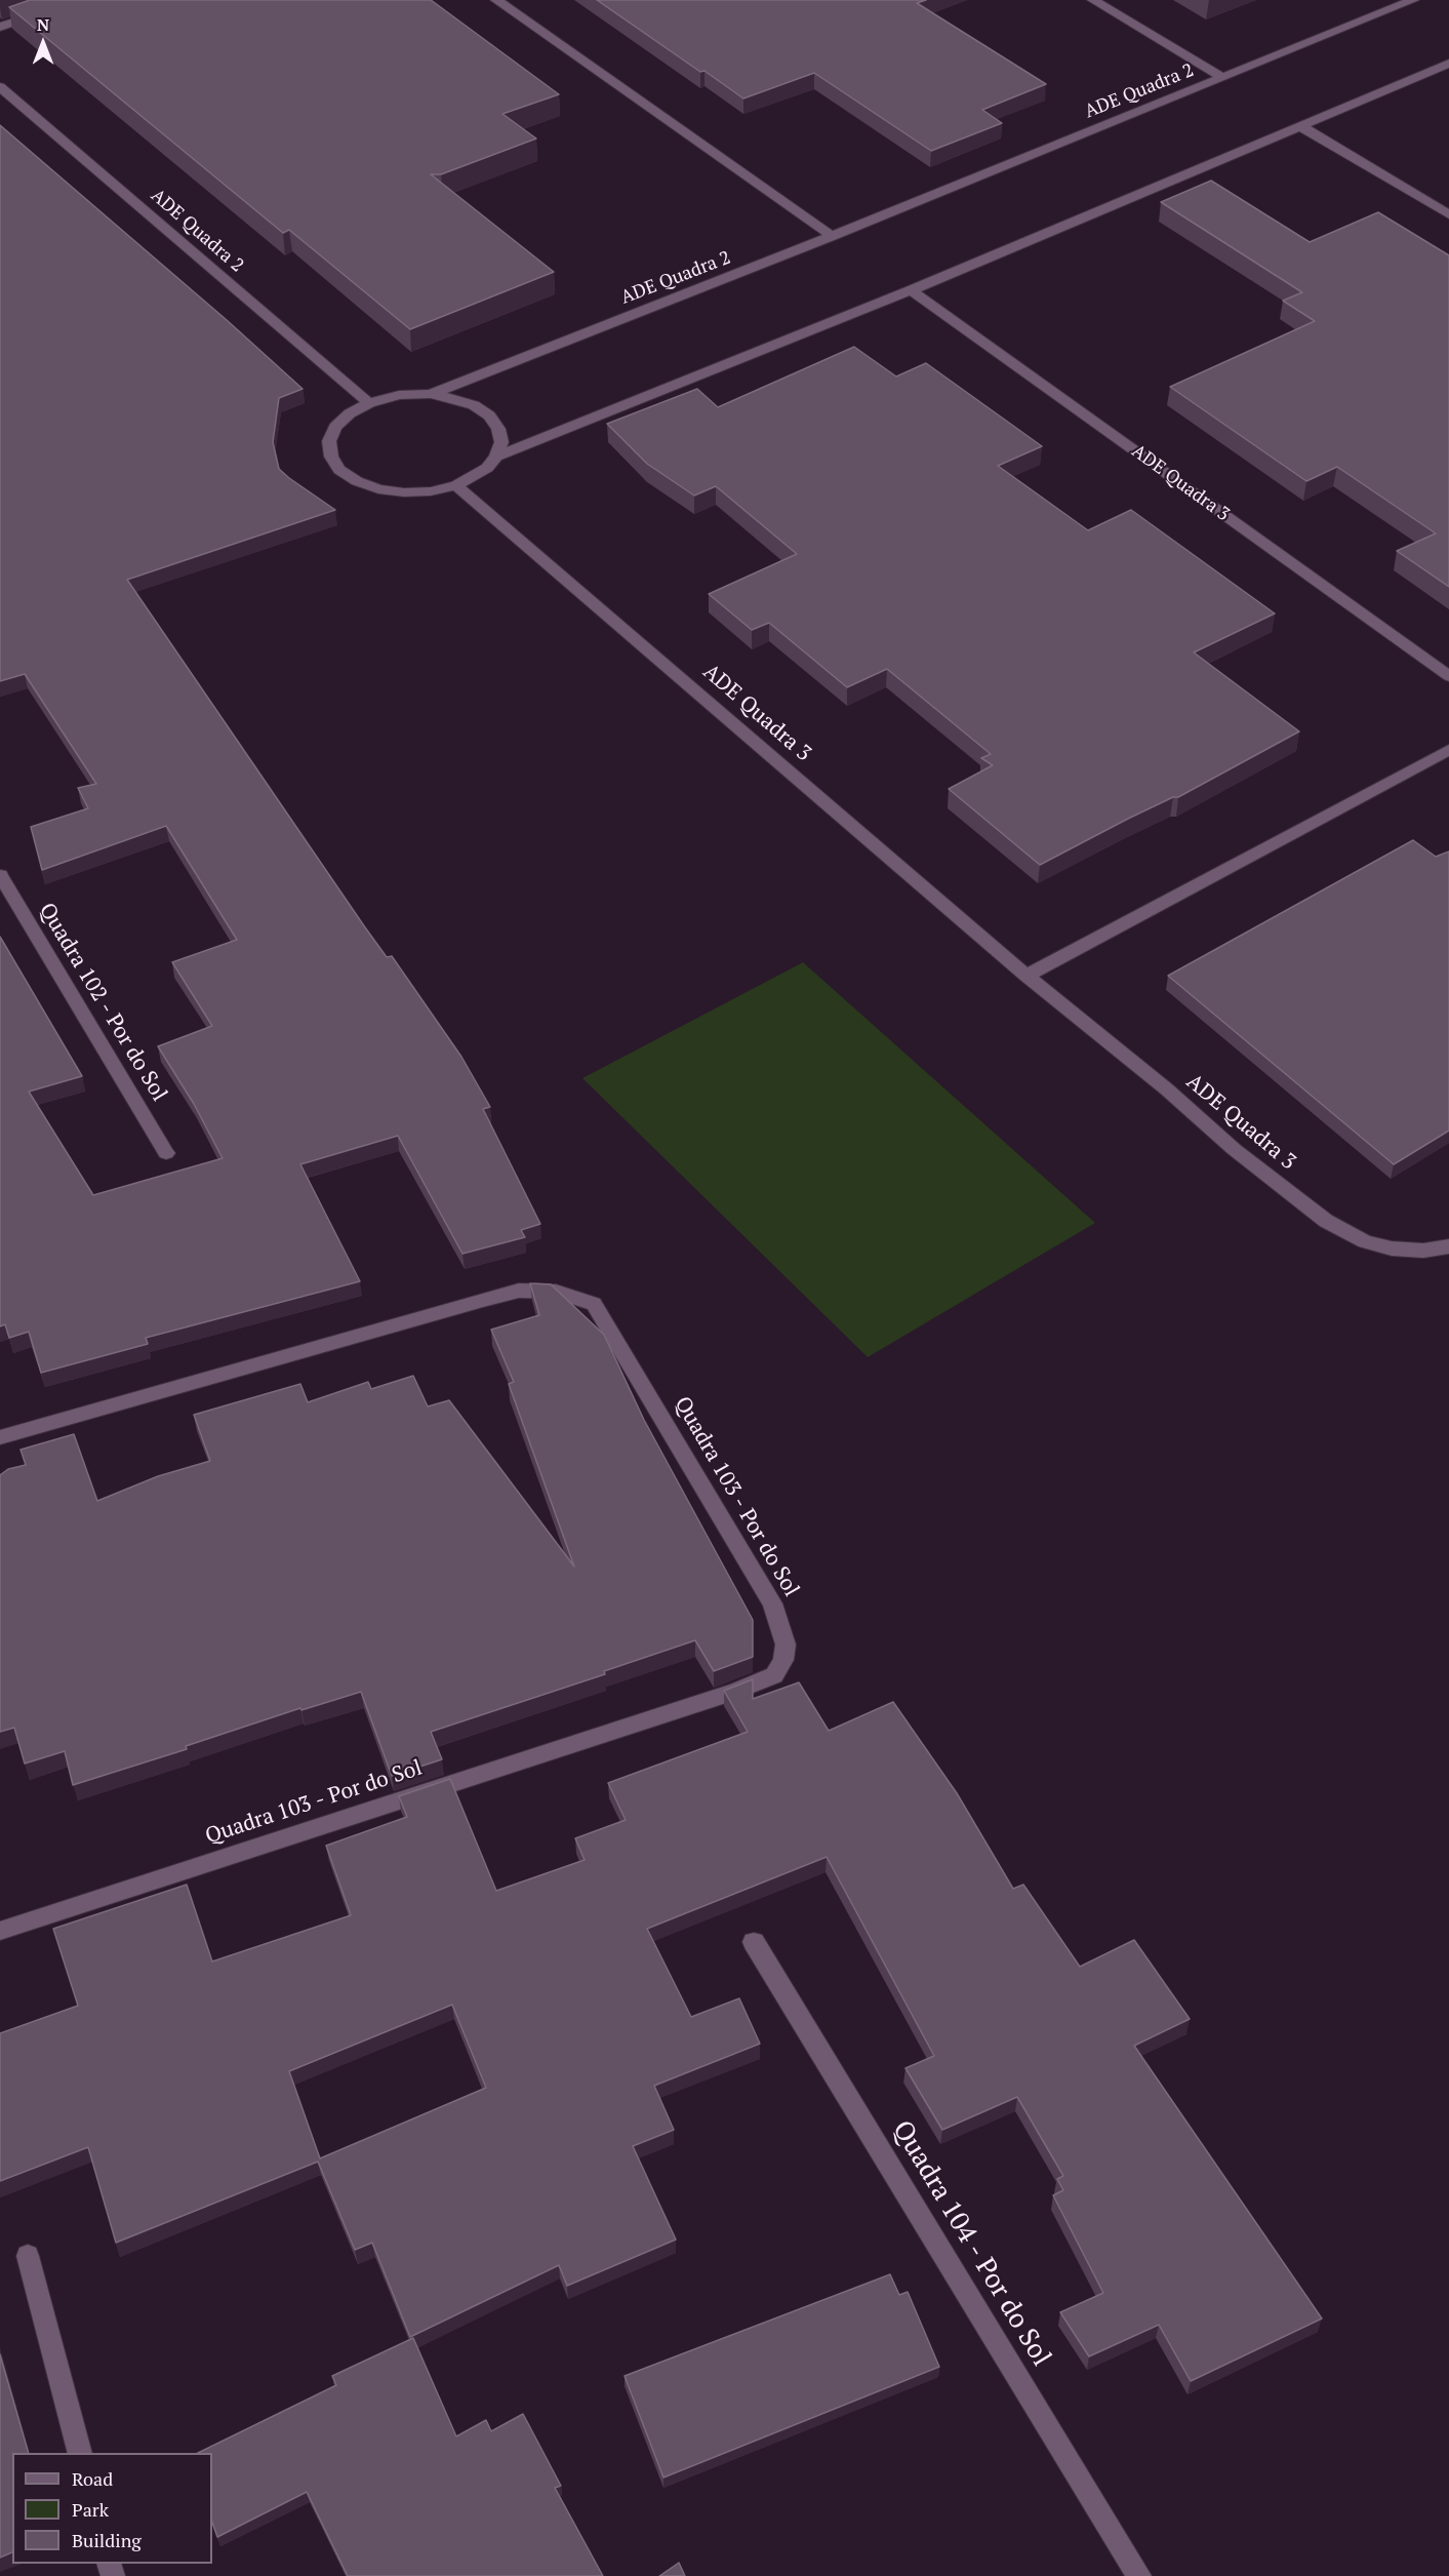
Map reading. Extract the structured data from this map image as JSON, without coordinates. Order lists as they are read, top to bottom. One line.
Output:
{"streets":{"street":["ADE Quadra 2","ADE Quadra 3","Quadra 102 - Por do Sol","Quadra 103 - Por do Sol","Quadra 104 - Por do Sol"]},"crossings":[["ADE Quadra 2","ADE Quadra 3"]],"legend":["Road","Park","Building"],"north":"top"}
